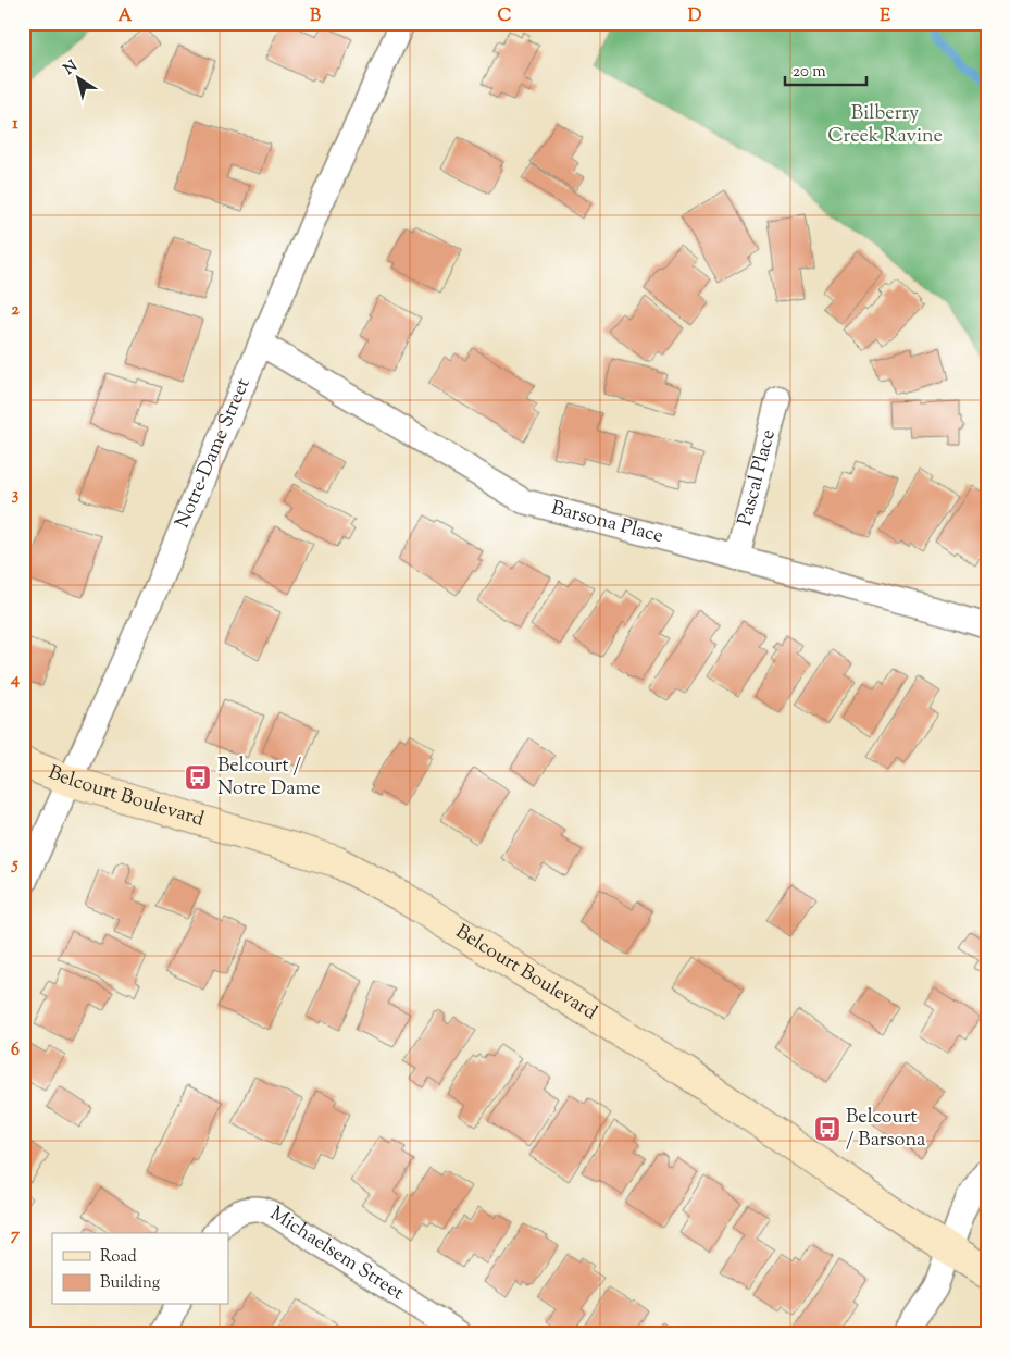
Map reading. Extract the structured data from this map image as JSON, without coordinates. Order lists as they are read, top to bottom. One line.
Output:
{"streets":{"street":["Notre-Dame Street","Pascal Place","Barsona Place","Belcourt Boulevard","Michaelsem Street"]},"crossings":[["Notre-Dame Street","Barsona Place"],["Notre-Dame Street","Belcourt Boulevard"],["Pascal Place","Barsona Place"]],"parks":["Bilberry Creek Ravine"],"places":{"bus stop":["Belcourt / Notre Dame","Belcourt / Barsona"]},"legend":["Road","Building"],"scale_bar":"20 m","north":"top left","grid":{"columns":["A","B","C","D","E"],"rows":["1","2","3","4","5","6","7"]}}
